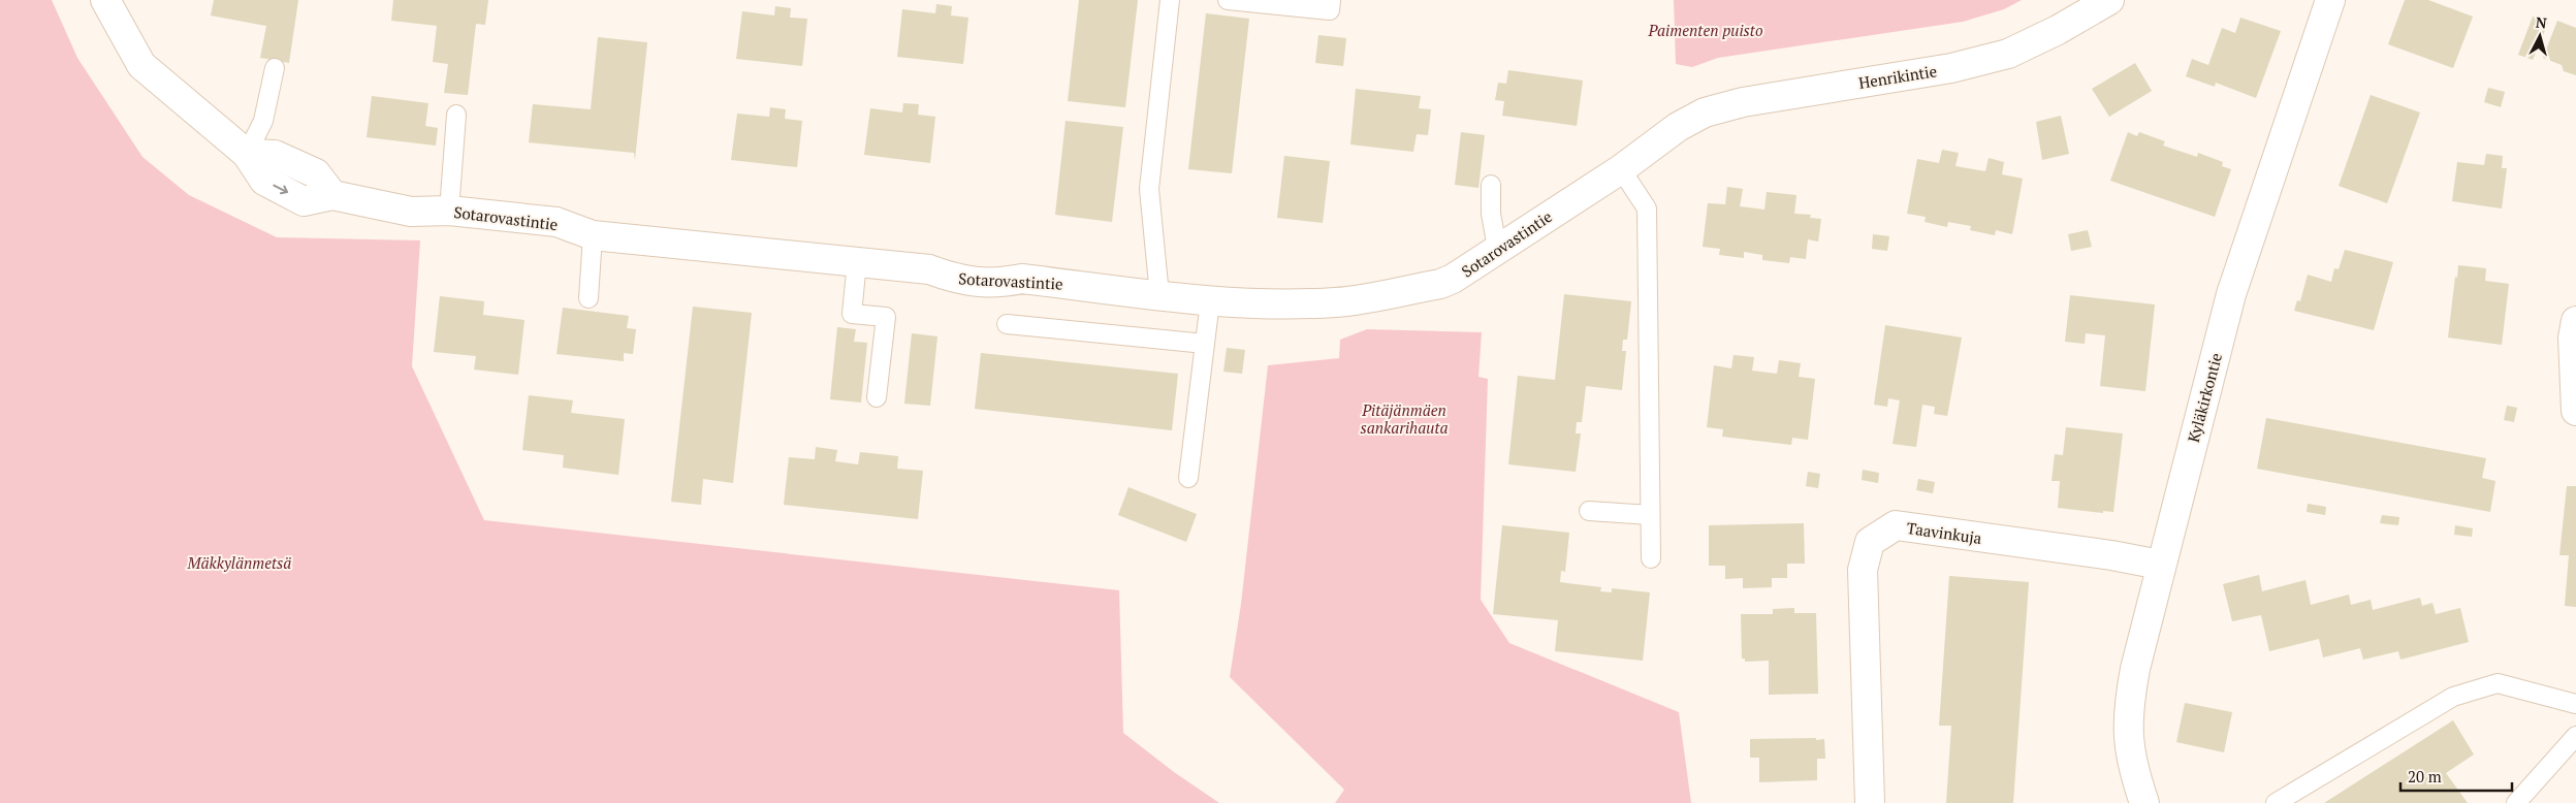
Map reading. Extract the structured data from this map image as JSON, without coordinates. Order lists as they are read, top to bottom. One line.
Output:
{"streets":{"street":["Henrikintie","Sotarovastintie","Kyläkirkontie","Taavinkuja"]},"crossings":[["Henrikintie","Sotarovastintie"],["Kyläkirkontie","Taavinkuja"]],"parks":["Paimenten puisto","Pitäjänmäen sankarihauta","Mäkkylänmetsä"],"scale_bar":"20 m","north":"top"}
